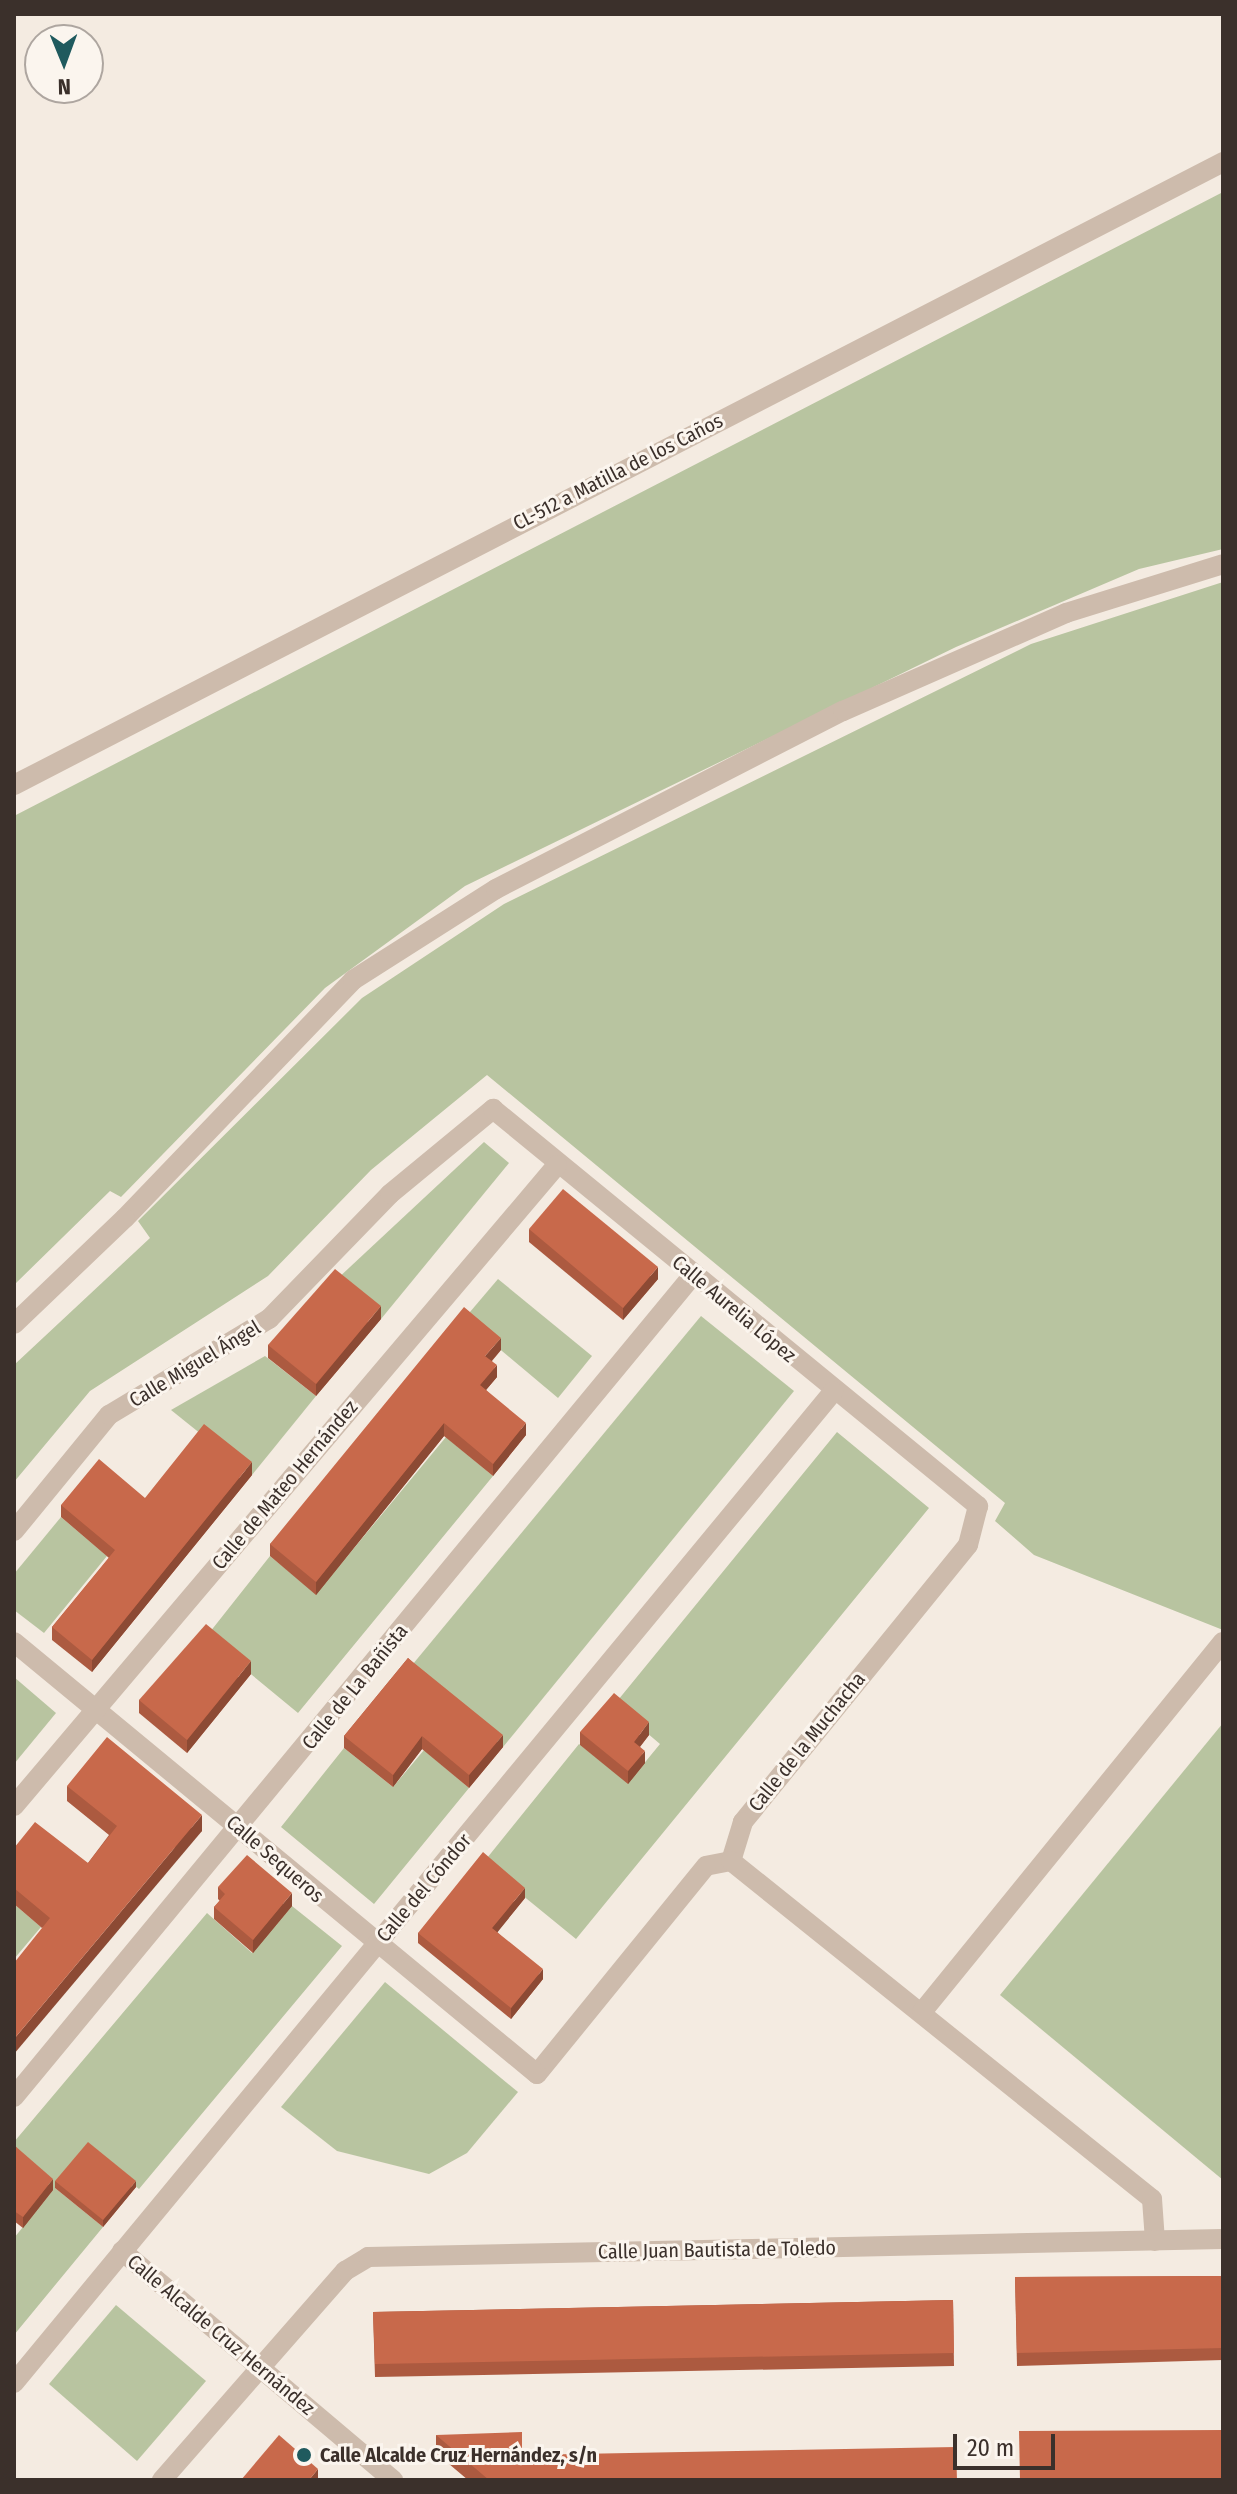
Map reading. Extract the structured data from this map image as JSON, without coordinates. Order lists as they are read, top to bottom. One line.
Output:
{"streets":{"street":["CL-512 a Matilla de los Caños","Calle Aurelia López","Calle Miguel Ángel","Calle de Mateo Hernández","Calle de La Bañista","Calle de la Muchacha","Calle Sequeros","Calle del Cóndor","Calle Juan Bautista de Toledo","Calle Alcalde Cruz Hernández"]},"crossings":[["Calle Aurelia López","Calle Miguel Ángel"],["Calle Aurelia López","Calle de Mateo Hernández"],["Calle Aurelia López","Calle de La Bañista"],["Calle Aurelia López","Calle de la Muchacha"],["Calle Aurelia López","Calle del Cóndor"],["Calle de Mateo Hernández","Calle Sequeros"],["Calle de La Bañista","Calle Sequeros"],["Calle de la Muchacha","Calle Sequeros"],["Calle Sequeros","Calle del Cóndor"],["Calle del Cóndor","Calle Alcalde Cruz Hernández"],["Calle Juan Bautista de Toledo","Calle Alcalde Cruz Hernández"]],"places":["Calle Alcalde Cruz Hernández, s/n"],"scale_bar":"20 m","north":"bottom"}
